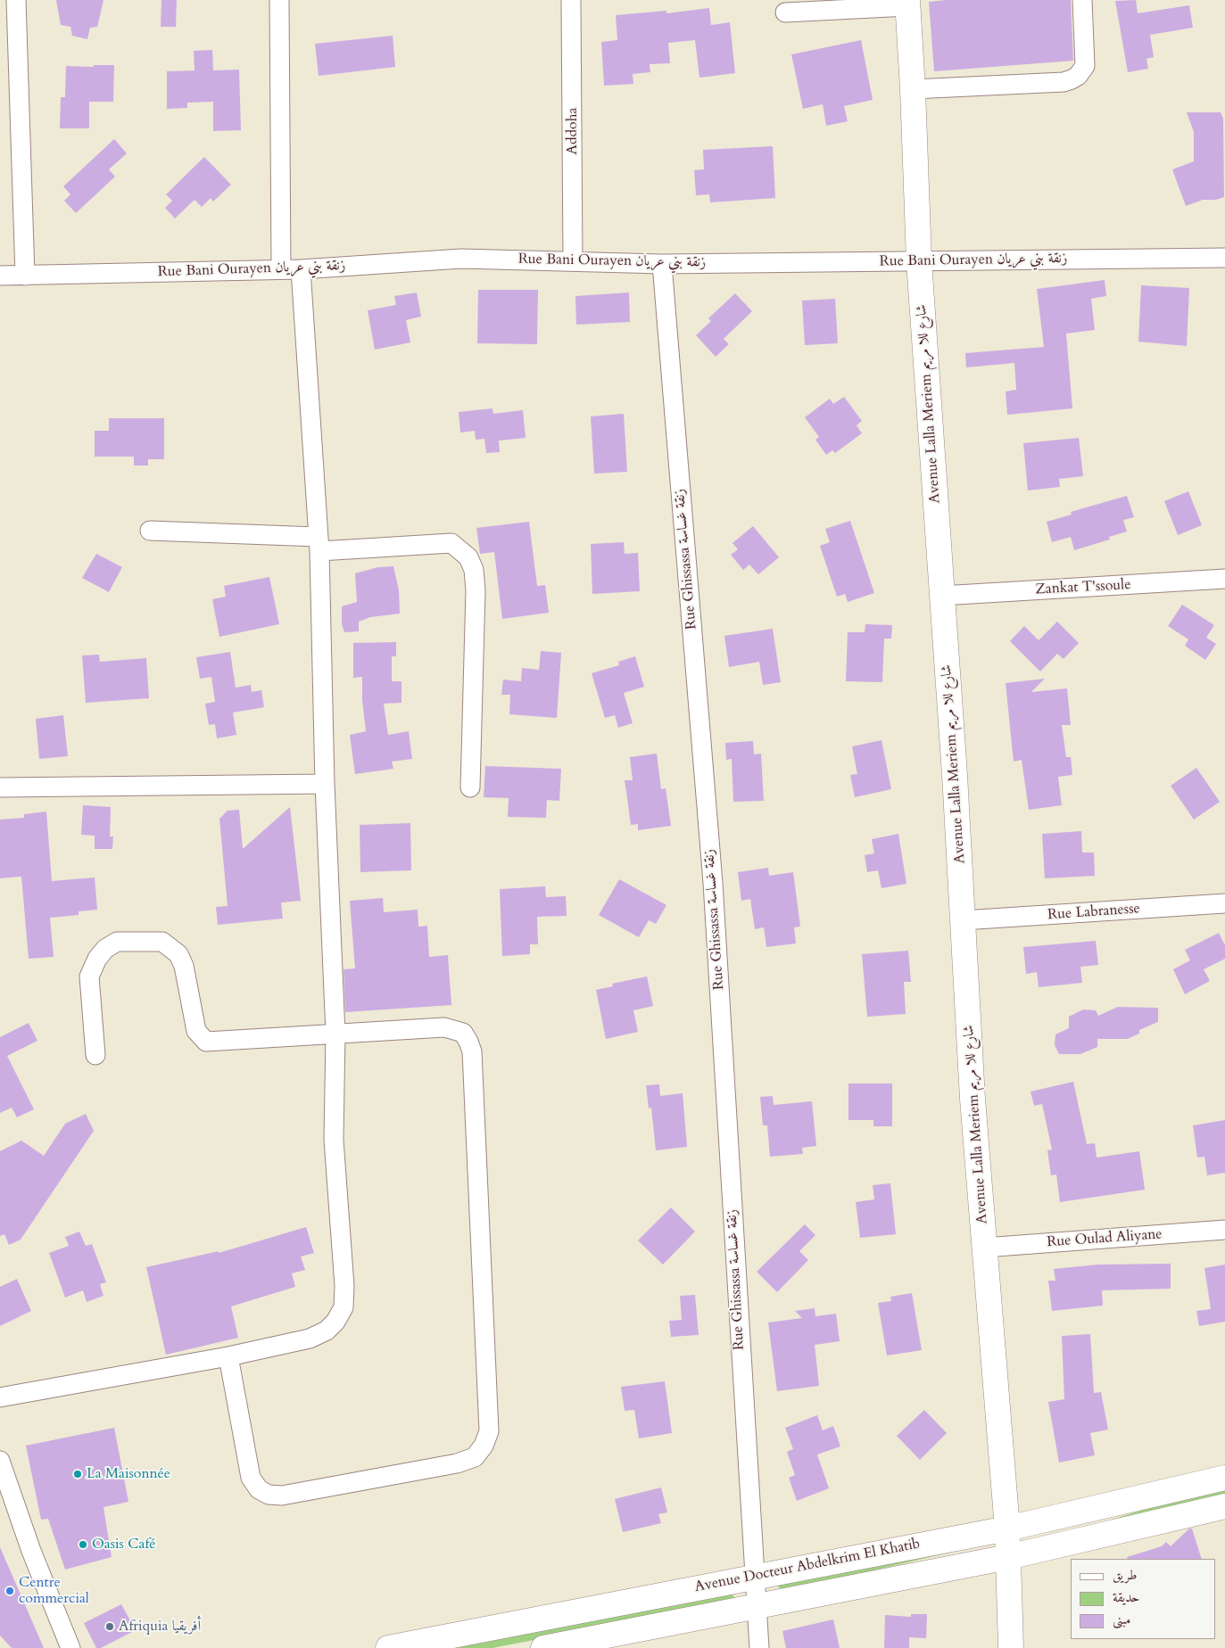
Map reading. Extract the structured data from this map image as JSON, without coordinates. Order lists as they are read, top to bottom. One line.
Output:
{"streets":{"street":["Addoha","Rue Bani Ourayen زنقة بني عريان","Avenue Lalla Meriem شارع للا مريم","Rue Ghissassa زنقة غساسة","Zankat T'ssoule","Rue Labranesse","Rue Oulad Aliyane","Avenue Docteur Abdelkrim El Khatib"]},"crossings":[["Addoha","Rue Bani Ourayen زنقة بني عريان"],["Rue Bani Ourayen زنقة بني عريان","Avenue Lalla Meriem شارع للا مريم"],["Rue Bani Ourayen زنقة بني عريان","Rue Ghissassa زنقة غساسة"],["Avenue Lalla Meriem شارع للا مريم","Zankat T'ssoule"],["Avenue Lalla Meriem شارع للا مريم","Rue Labranesse"],["Avenue Lalla Meriem شارع للا مريم","Rue Oulad Aliyane"],["Avenue Lalla Meriem شارع للا مريم","Avenue Docteur Abdelkrim El Khatib"],["Rue Ghissassa زنقة غساسة","Avenue Docteur Abdelkrim El Khatib"]],"places":["La Maisonnée","Oasis Café","Centre commercial","Afriquia أفريقيا"],"legend":["طريق","حديقة","مبنى"]}
